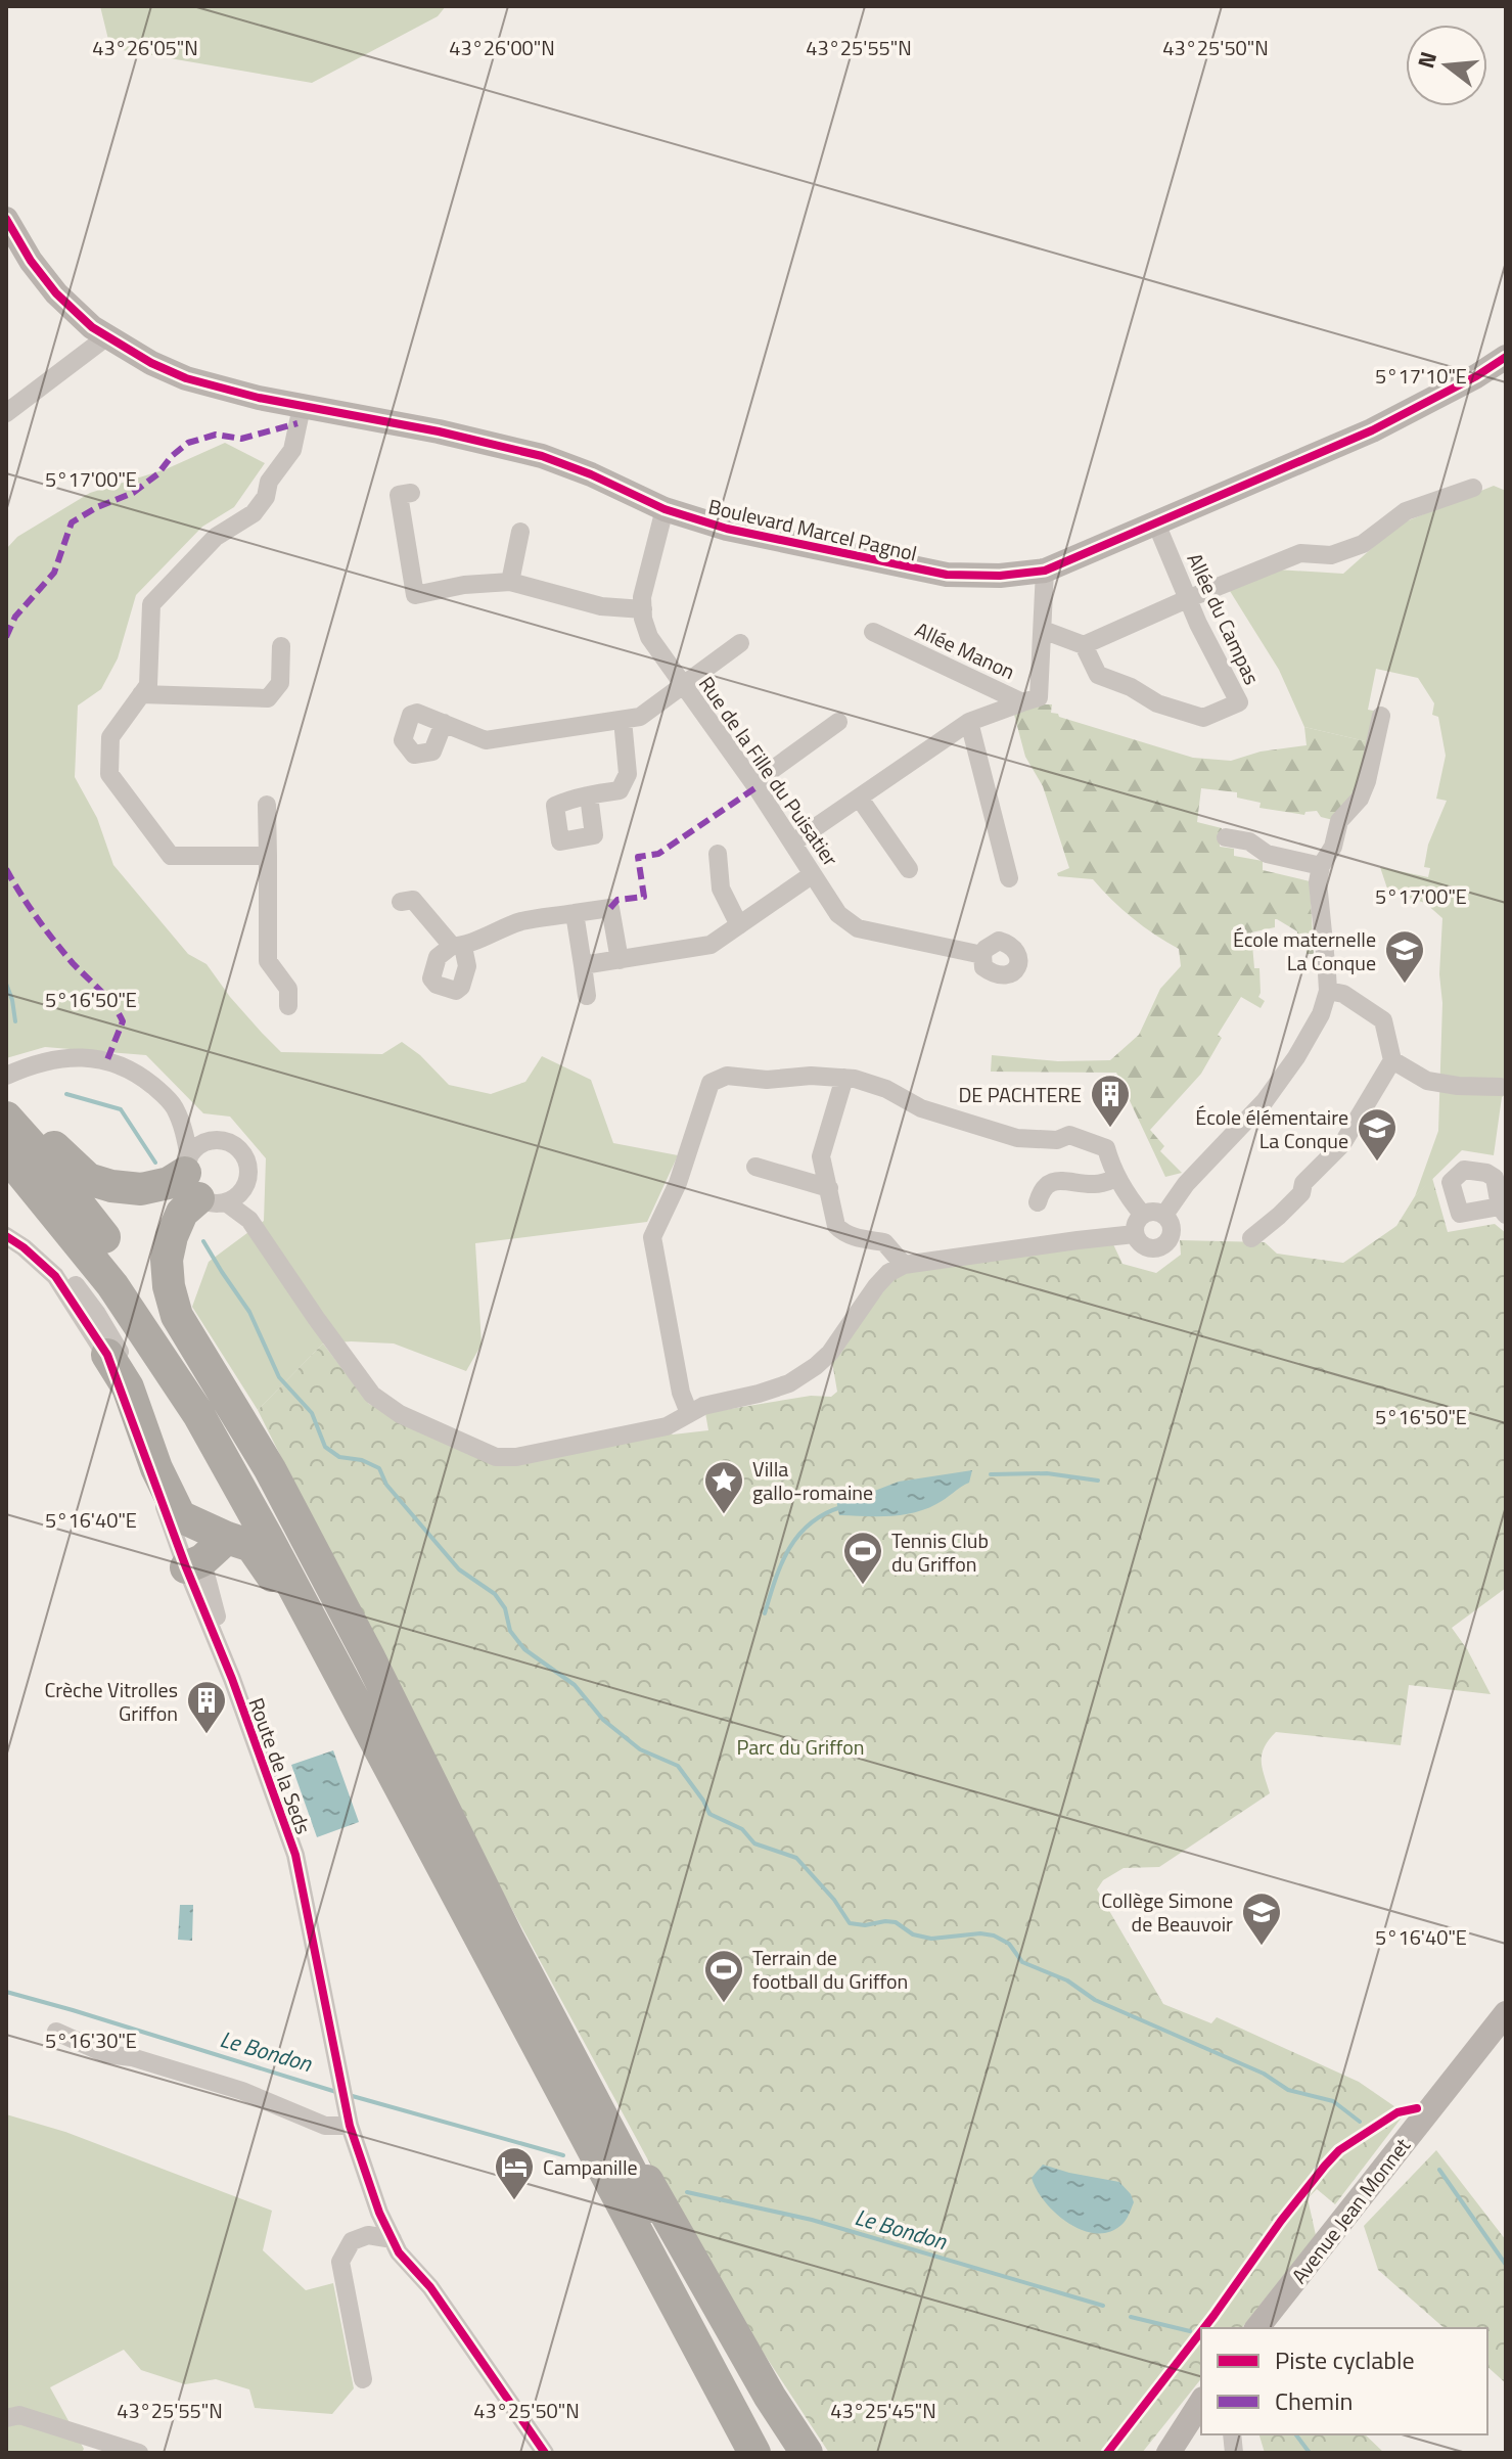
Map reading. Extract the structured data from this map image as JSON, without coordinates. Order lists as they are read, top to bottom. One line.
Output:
{"streets":{"street":["Boulevard Marcel Pagnol","Allée du Campas","Allée Manon","Rue de la Fille du Puisatier","Route de la Seds","Avenue Jean Monnet"]},"crossings":[["Boulevard Marcel Pagnol","Allée du Campas"],["Boulevard Marcel Pagnol","Rue de la Fille du Puisatier"]],"water":["Le Bondon"],"parks":["Parc du Griffon"],"places":{"school or university":["École maternelle La Conque","École élémentaire La Conque","Collège Simone de Beauvoir"],"building":["DE PACHTERE","Crèche Vitrolles Griffon"],"place":["Villa gallo-romaine"],"sports":["Tennis Club du Griffon","Terrain de football du Griffon"],"hotel":["Campanille"]},"legend":["Piste cyclable","Chemin"],"north":"left","coordinates":["43°26'05\"N","43°26'00\"N","43°25'55\"N","43°25'50\"N","5°17'10\"E","5°17'00\"E","5°16'50\"E","5°16'40\"E","5°16'30\"E","43°25'45\"N"]}
